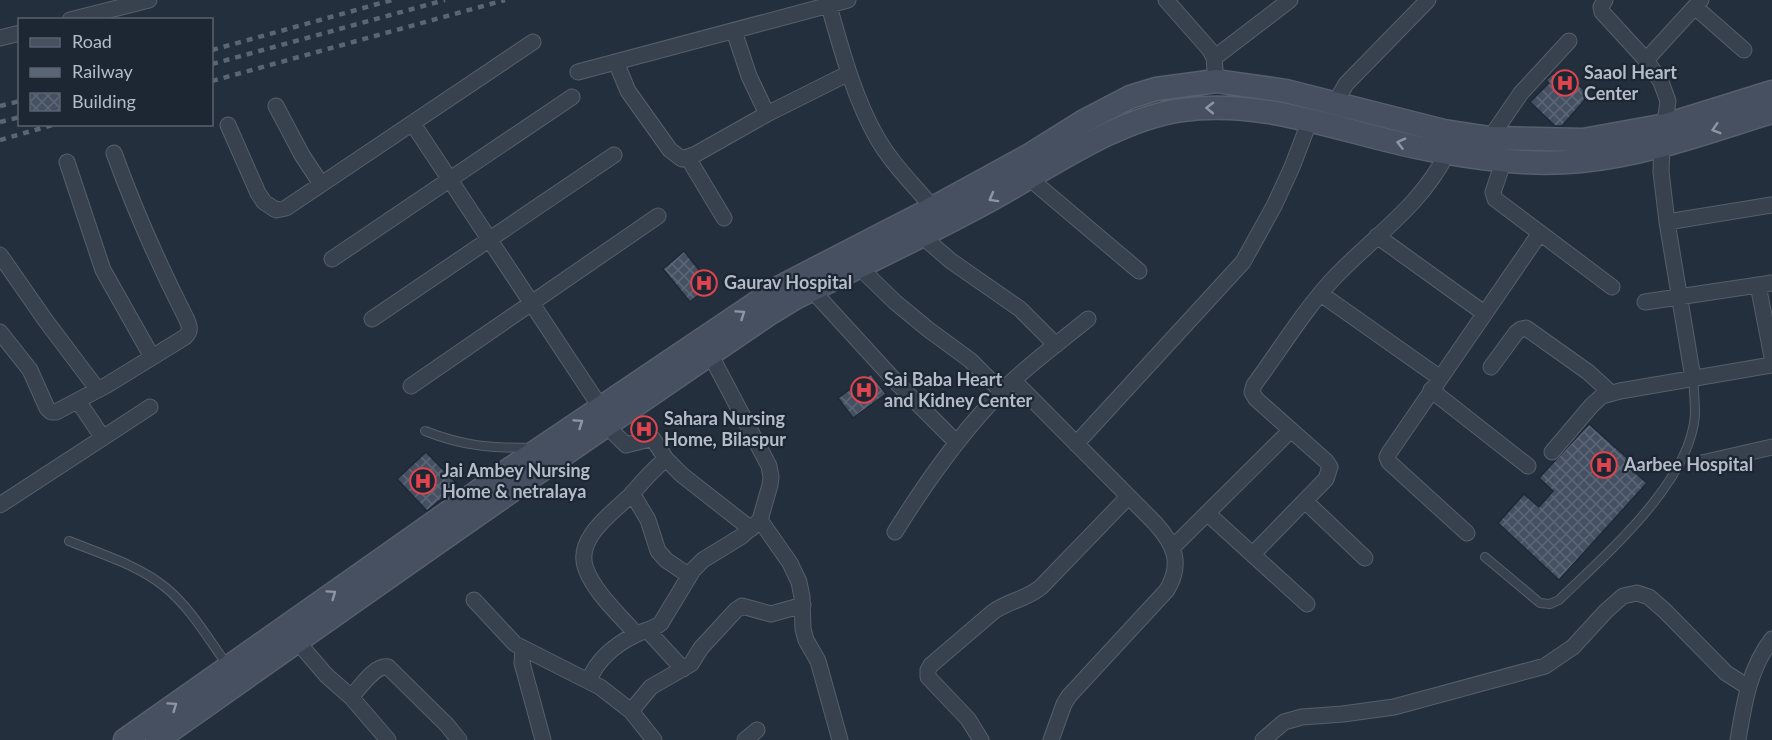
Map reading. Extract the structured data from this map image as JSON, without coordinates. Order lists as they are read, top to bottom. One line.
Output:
{"places":{"hospital":["Saaol Heart Center","Gaurav Hospital","Sai Baba Heart and Kidney Center","Sahara Nursing Home, Bilaspur","Aarbee Hospital","Jai Ambey Nursing Home & netralaya"]},"legend":["Road","Railway","Building"]}
